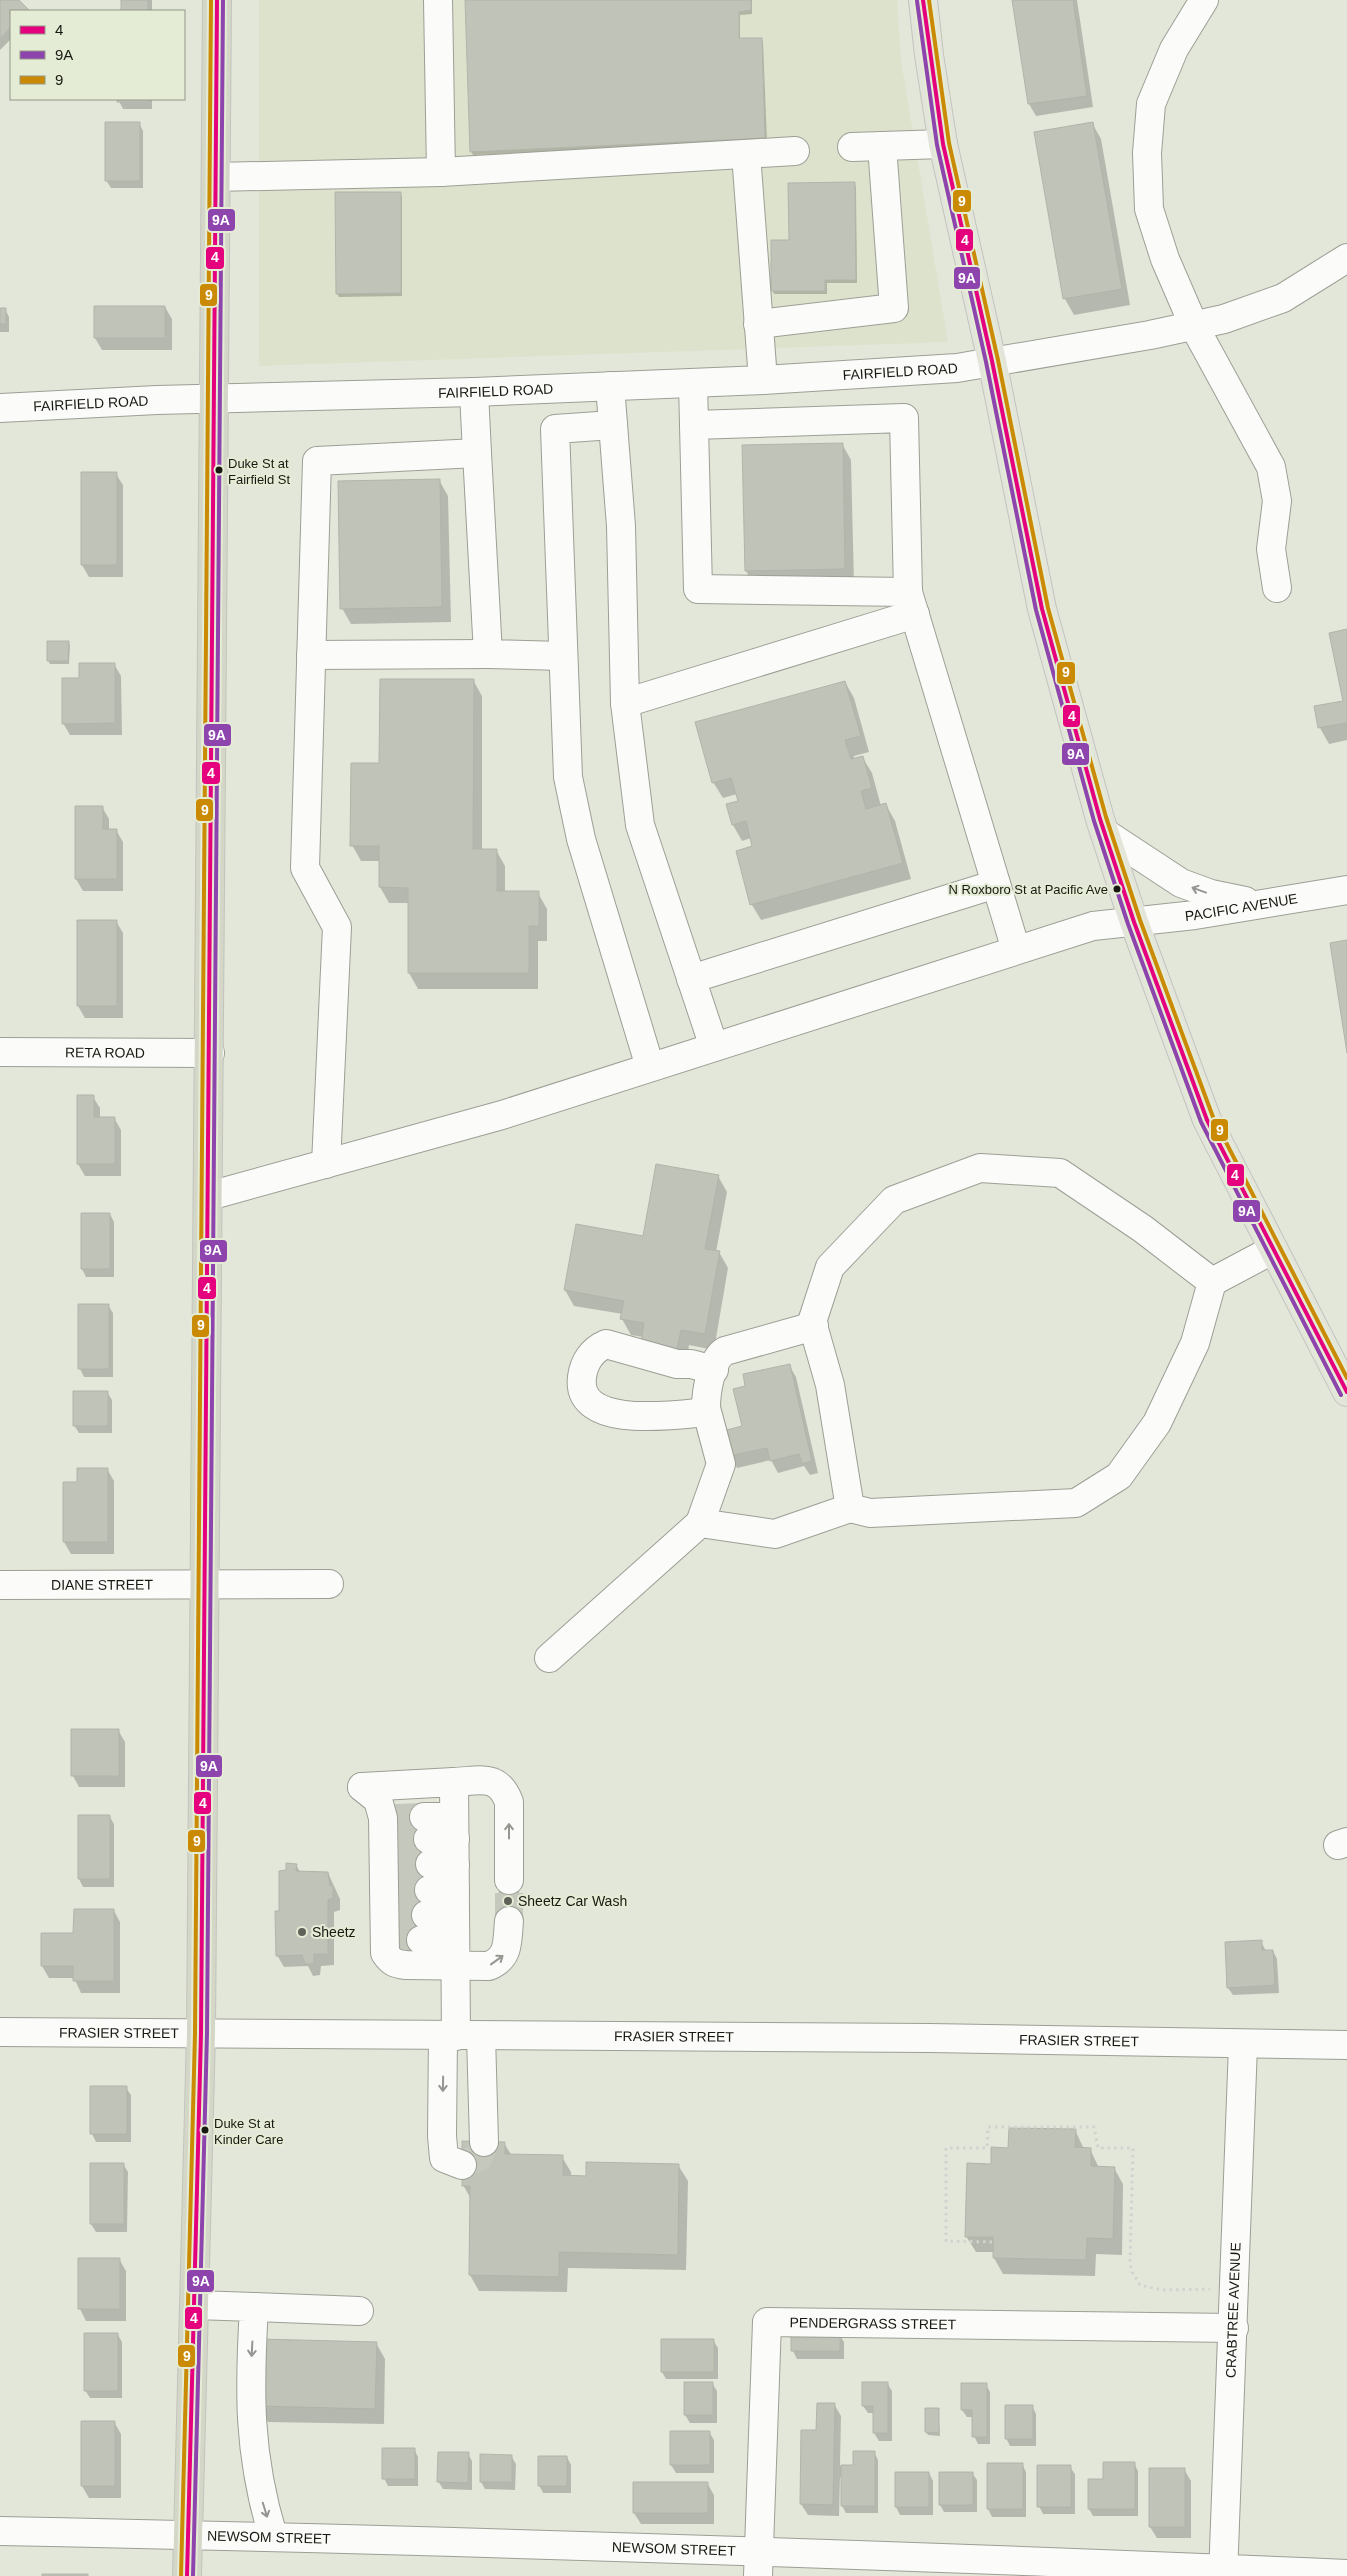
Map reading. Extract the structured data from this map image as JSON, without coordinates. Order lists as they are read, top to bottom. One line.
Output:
{"streets":{"street":["FAIRFIELD ROAD","PACIFIC AVENUE","RETA ROAD","DIANE STREET","FRASIER STREET","CRABTREE AVENUE","PENDERGRASS STREET","NEWSOM STREET"]},"crossings":[["FRASIER STREET","CRABTREE AVENUE"],["CRABTREE AVENUE","PENDERGRASS STREET"],["CRABTREE AVENUE","NEWSOM STREET"],["PENDERGRASS STREET","NEWSOM STREET"]],"places":["Duke St at Fairfield St","N Roxboro St at Pacific Ave","Sheetz Car Wash","Sheetz","Duke St at Kinder Care"],"lines":["transit line 4","transit line 9A","transit line 9"],"legend":["4","9A","9"]}
